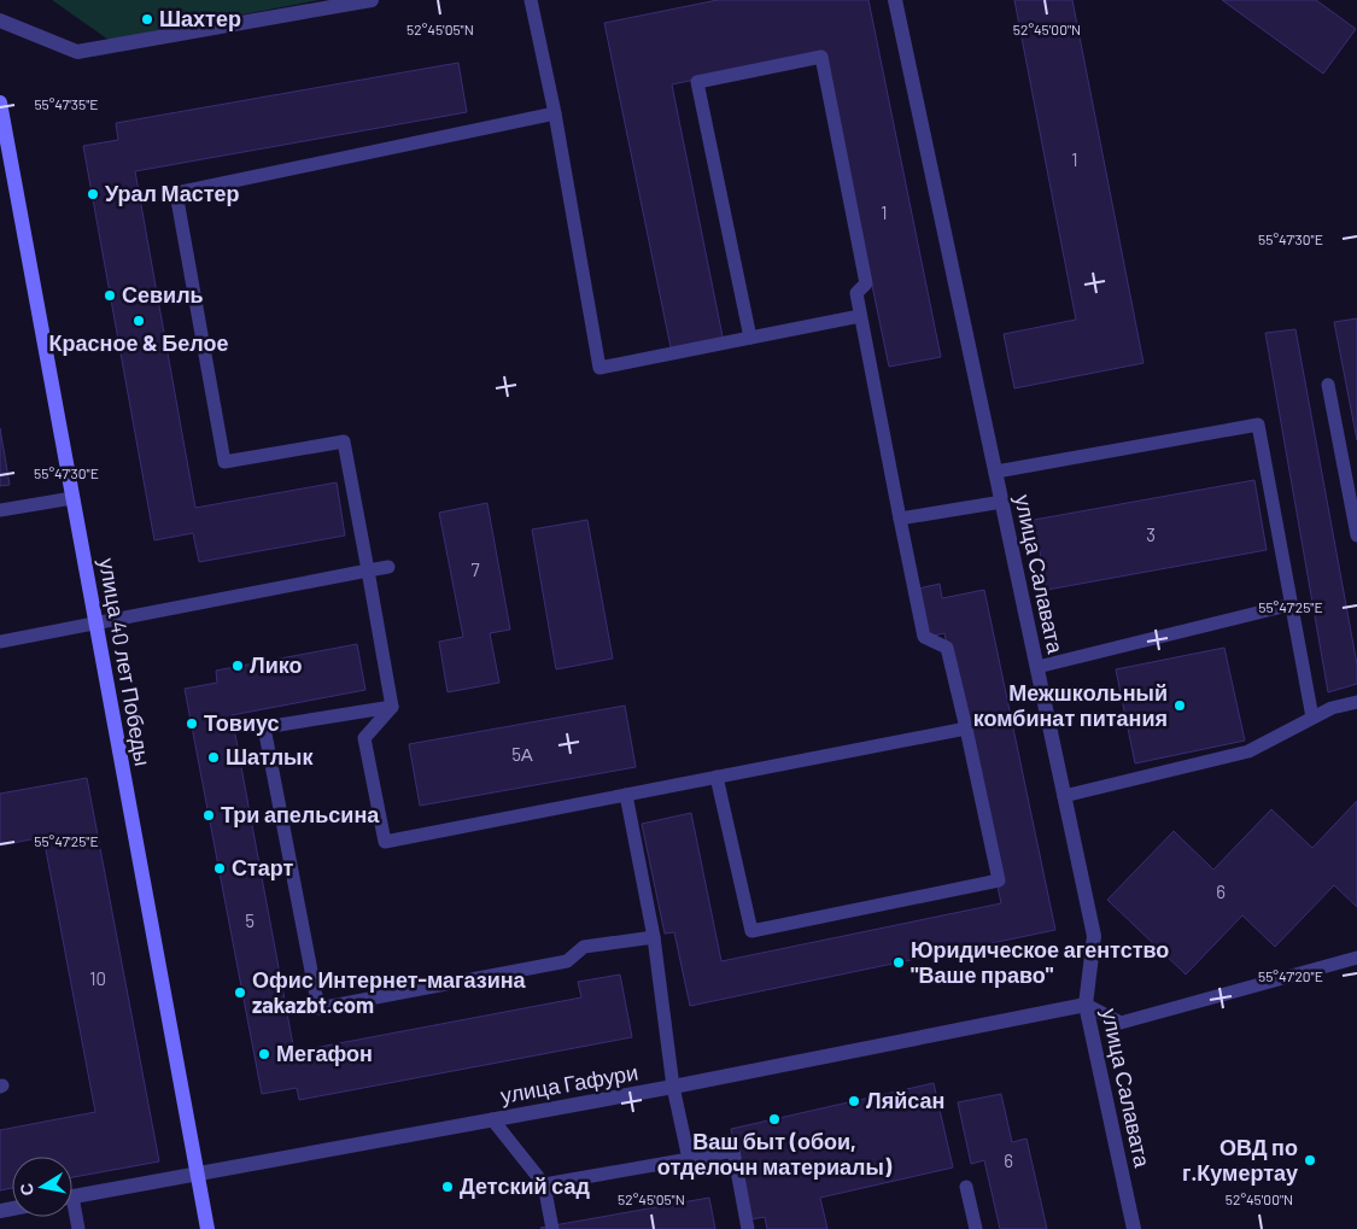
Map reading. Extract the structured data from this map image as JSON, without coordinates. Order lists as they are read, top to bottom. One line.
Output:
{"streets":{"main road":["улица 40 лет Победы"],"street":["улица Салавата","улица Гафури"]},"crossings":[["улица Салавата","улица Гафури"],["улица 40 лет Победы","улица Гафури"]],"places":["Шахтер","Урал Мастер","Севиль","Красное & Белое","Лико","Межшкольный комбинат питания","Товиус","Шатлык","Три апельсина","Старт","Юридическое агентство \"Ваше право\"","Офис Интернет-магазина zakazbt.com","Мегафон","Ляйсан","Ваш быт (обои, отделочн материалы)","ОВД по г.Кумертау","Детский сад"],"house_numbers":["1","1","3","7","5А","6","5","10","6"],"north":"left","coordinates":["52°45'05\"N","52°45'00\"N","55°47'35\"E","55°47'30\"E","55°47'25\"E","55°47'20\"E"]}
